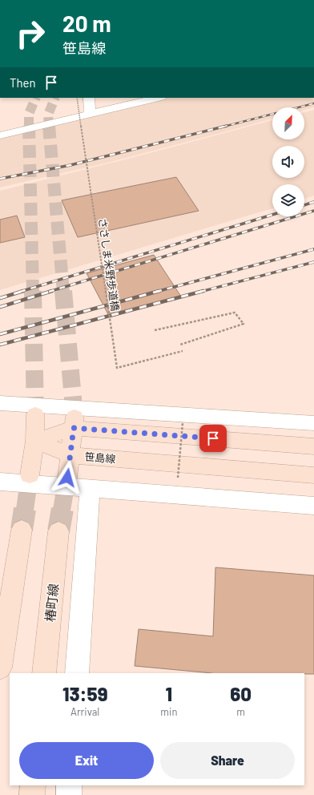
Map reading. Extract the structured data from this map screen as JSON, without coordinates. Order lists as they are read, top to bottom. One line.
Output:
{"streets":{"street":["笹島線","椿町線"],"path":["ささしま米野歩道橋"]},"north":"top right","page":{"turn":["20 m","笹島線"],"then":"Then","eta":["13:59","Arrival","1","min","60","m"],"buttons":["Exit","Share"]}}
